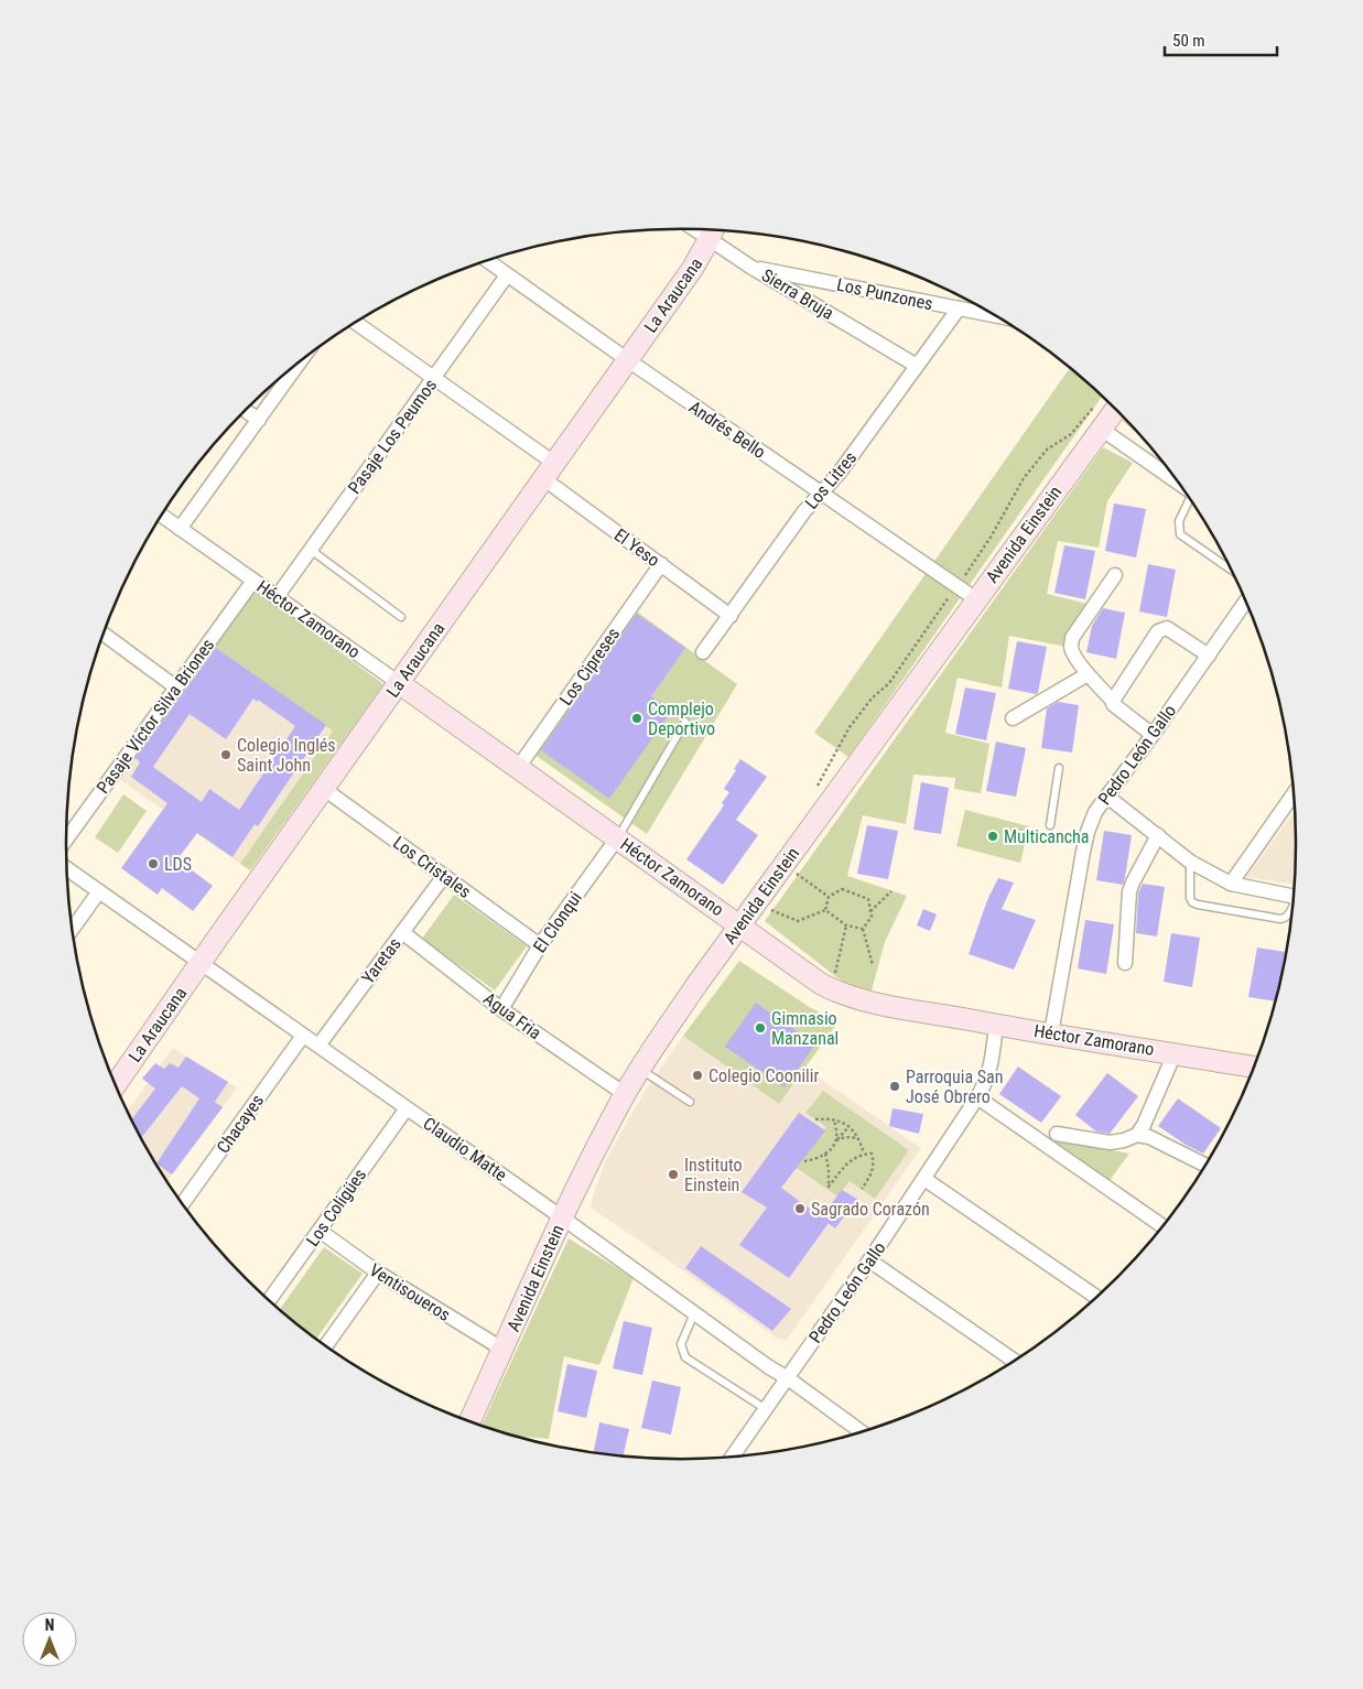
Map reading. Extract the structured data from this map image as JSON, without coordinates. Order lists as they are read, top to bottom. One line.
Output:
{"streets":{"street":["Sierra Bruja","Los Punzones","La Araucana","Andrés Bello","Pasaje Los Peumos","Los Litres","Avenida Einstein","El Yeso","Héctor Zamorano","Los Cipreses","Pasaje Víctor Silva Briones","Pedro León Gallo","Los Cristales","El Clonqui","Yaretas","Agua Fria","Chacayes","Claudio Matte","Los Coligües","Ventisoueros"]},"crossings":[["Sierra Bruja","Los Punzones"],["Sierra Bruja","La Araucana"],["Sierra Bruja","Los Litres"],["Los Punzones","Los Litres"],["La Araucana","Andrés Bello"],["La Araucana","El Yeso"],["La Araucana","Héctor Zamorano"],["La Araucana","Los Cristales"],["La Araucana","Claudio Matte"],["Andrés Bello","Pasaje Los Peumos"],["Andrés Bello","Los Litres"],["Andrés Bello","Avenida Einstein"],["Pasaje Los Peumos","El Yeso"],["Pasaje Los Peumos","Héctor Zamorano"],["Los Litres","El Yeso"],["Avenida Einstein","Héctor Zamorano"],["Avenida Einstein","Agua Fria"],["Avenida Einstein","Claudio Matte"],["Avenida Einstein","Ventisoueros"],["El Yeso","Los Cipreses"],["Héctor Zamorano","Los Cipreses"],["Héctor Zamorano","Pasaje Víctor Silva Briones"],["Héctor Zamorano","Pedro León Gallo"],["Héctor Zamorano","El Clonqui"],["Pedro León Gallo","Claudio Matte"],["Los Cristales","El Clonqui"],["Los Cristales","Yaretas"],["El Clonqui","Agua Fria"],["Yaretas","Agua Fria"],["Yaretas","Claudio Matte"],["Chacayes","Claudio Matte"],["Claudio Matte","Los Coligües"],["Los Coligües","Ventisoueros"]],"places":["Complejo Deportivo","Colegio Inglés Saint John","Multicancha","LDS","Gimnasio Manzanal","Colegio Coonilir","Parroquia San José Obrero","Instituto Einstein","Sagrado Corazón"],"scale_bar":"50 m","north":"top"}
